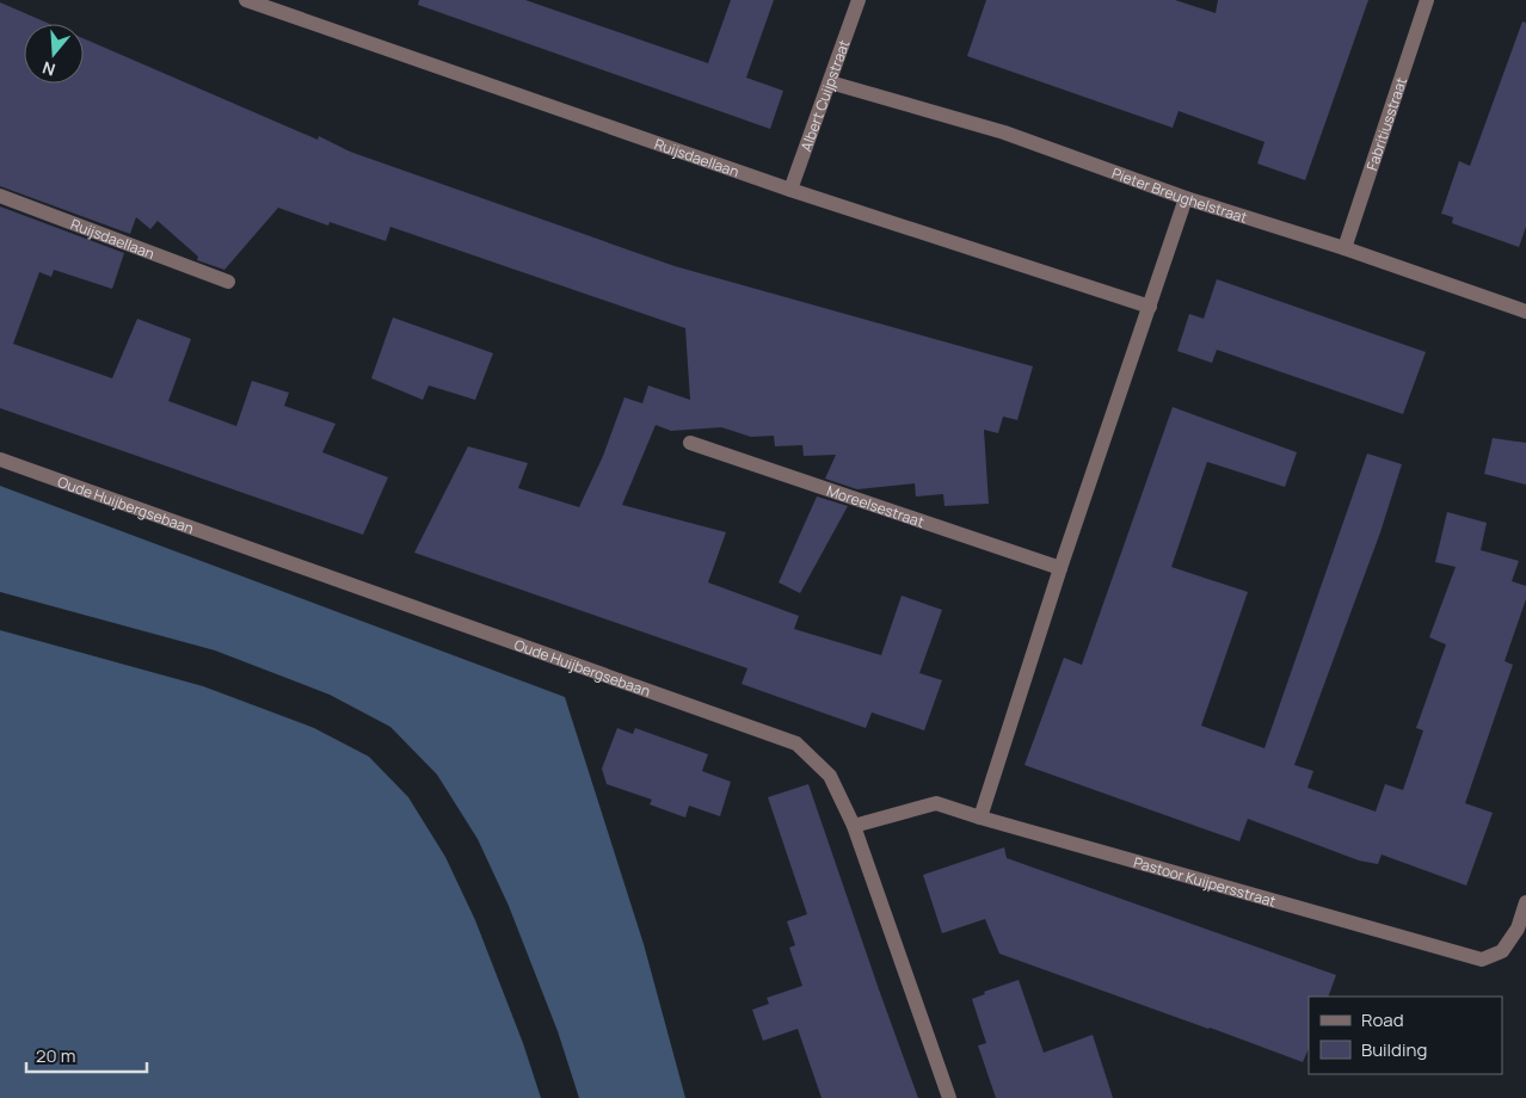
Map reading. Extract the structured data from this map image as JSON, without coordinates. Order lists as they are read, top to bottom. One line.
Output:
{"streets":{"street":["Albert Cuijpstraat","Fabritiusstraat","Ruijsdaellaan","Pieter Breughelstraat","Oude Huijbergsebaan","Moreelsestraat","Pastoor Kuijpersstraat"]},"crossings":[["Albert Cuijpstraat","Ruijsdaellaan"],["Albert Cuijpstraat","Pieter Breughelstraat"],["Fabritiusstraat","Pieter Breughelstraat"],["Oude Huijbergsebaan","Pastoor Kuijpersstraat"]],"legend":["Road","Building"],"scale_bar":"20 m","north":"bottom"}
